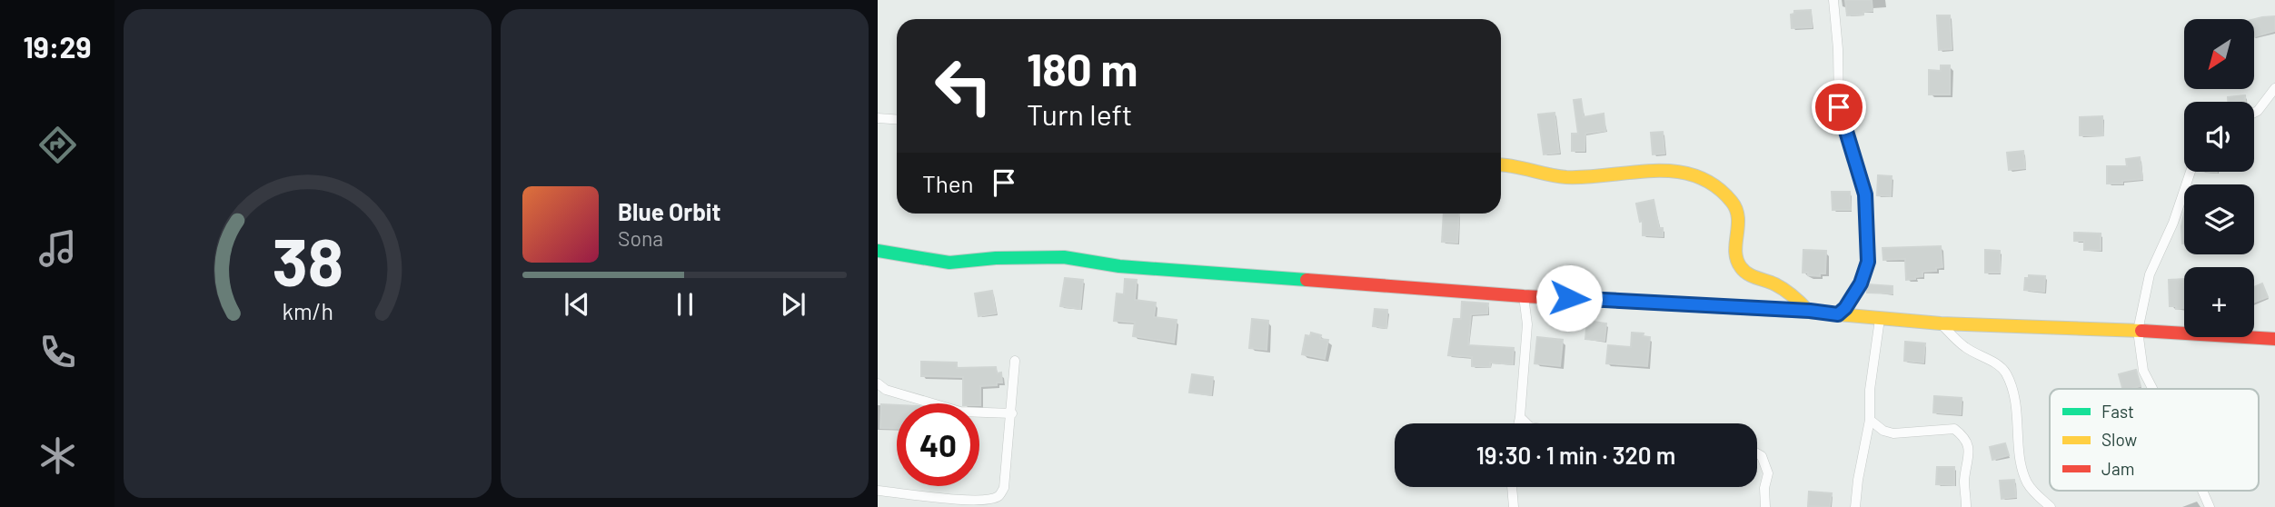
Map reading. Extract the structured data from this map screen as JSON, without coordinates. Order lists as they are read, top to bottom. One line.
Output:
{"legend":["Fast","Slow","Jam"],"north":"bottom left","page":{"tabs":"19:29","map_buttons":"+","turn":["180 m","Turn left"],"then":"Then","song":["Blue Orbit","Sona"],"limit":"40","trip":"19:30 · 1 min · 320 m","gauge":["38","km/h"]}}
